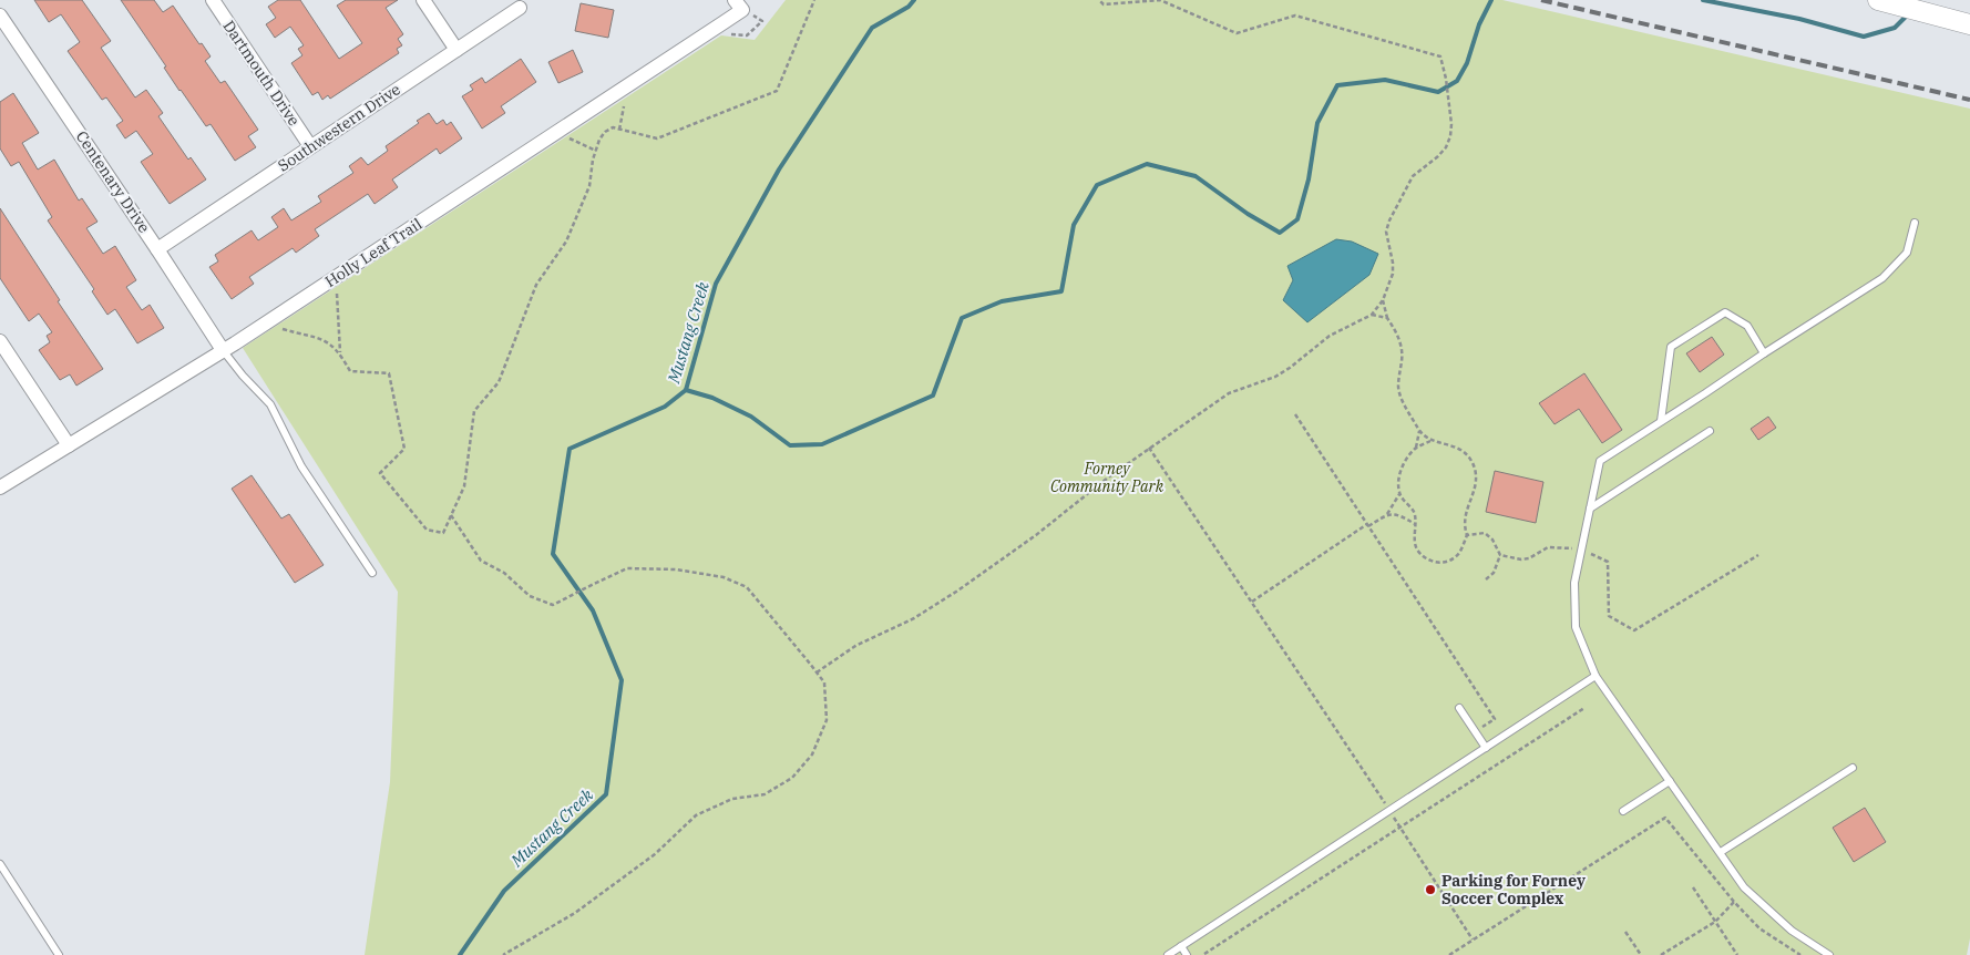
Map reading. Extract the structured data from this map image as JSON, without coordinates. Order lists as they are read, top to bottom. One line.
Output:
{"streets":{"street":["Dartmouth Drive","Southwestern Drive","Centenary Drive","Holly Leaf Trail"]},"crossings":[["Dartmouth Drive","Southwestern Drive"],["Southwestern Drive","Centenary Drive"],["Centenary Drive","Holly Leaf Trail"]],"water":["Mustang Creek"],"parks":["Forney Community Park"],"places":["Parking for Forney Soccer Complex"]}
